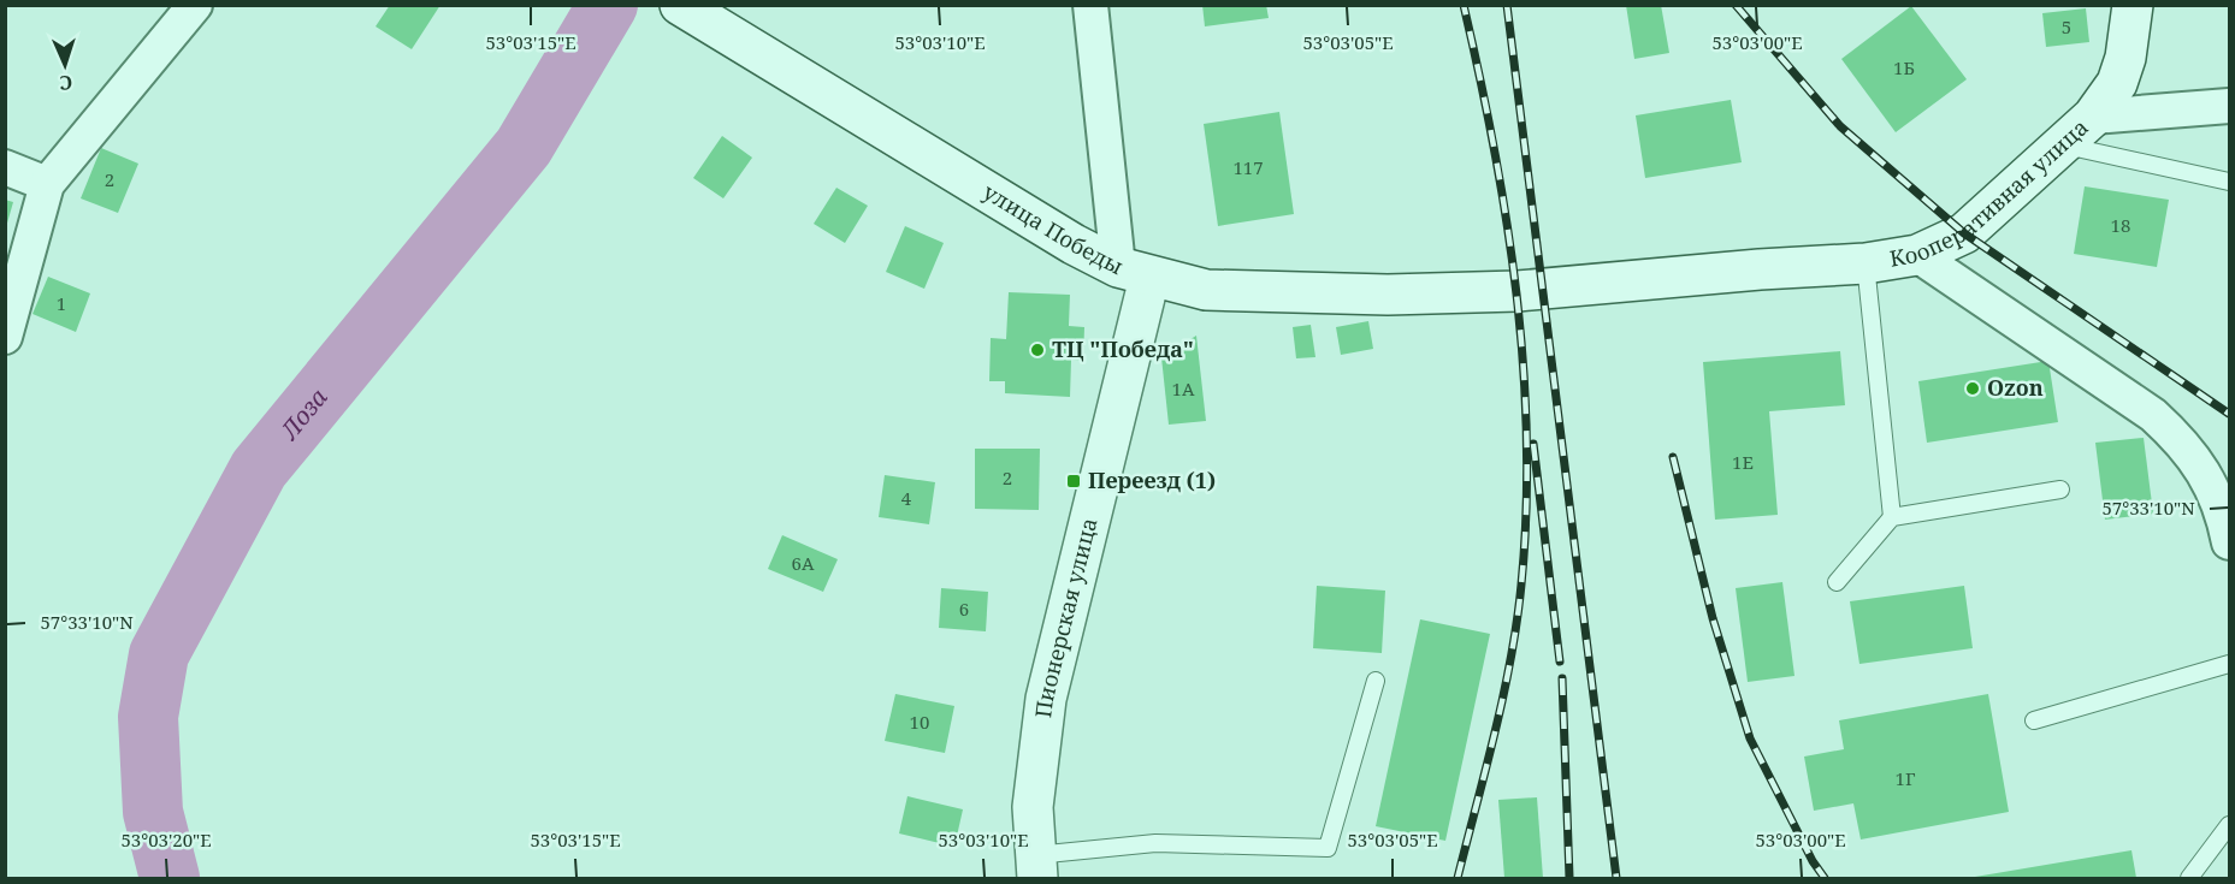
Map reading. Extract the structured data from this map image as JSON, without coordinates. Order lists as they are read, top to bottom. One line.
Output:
{"streets":{"main road":["Кооперативная улица","улица Победы","Пионерская улица"]},"crossings":[["Кооперативная улица","улица Победы"],["улица Победы","Пионерская улица"]],"water":["Лоза"],"places":{"other":["ТЦ \"Победа\"","Ozon"],"transit":["Переезд (1)"]},"house_numbers":["5","1Б","117","2","18","1","1А","1Е","2","4","6А","6","10","1Г"],"north":"bottom","coordinates":["53°03'15\"E","53°03'10\"E","53°03'05\"E","53°03'00\"E","57°33'10\"N","53°03'20\"E"]}
